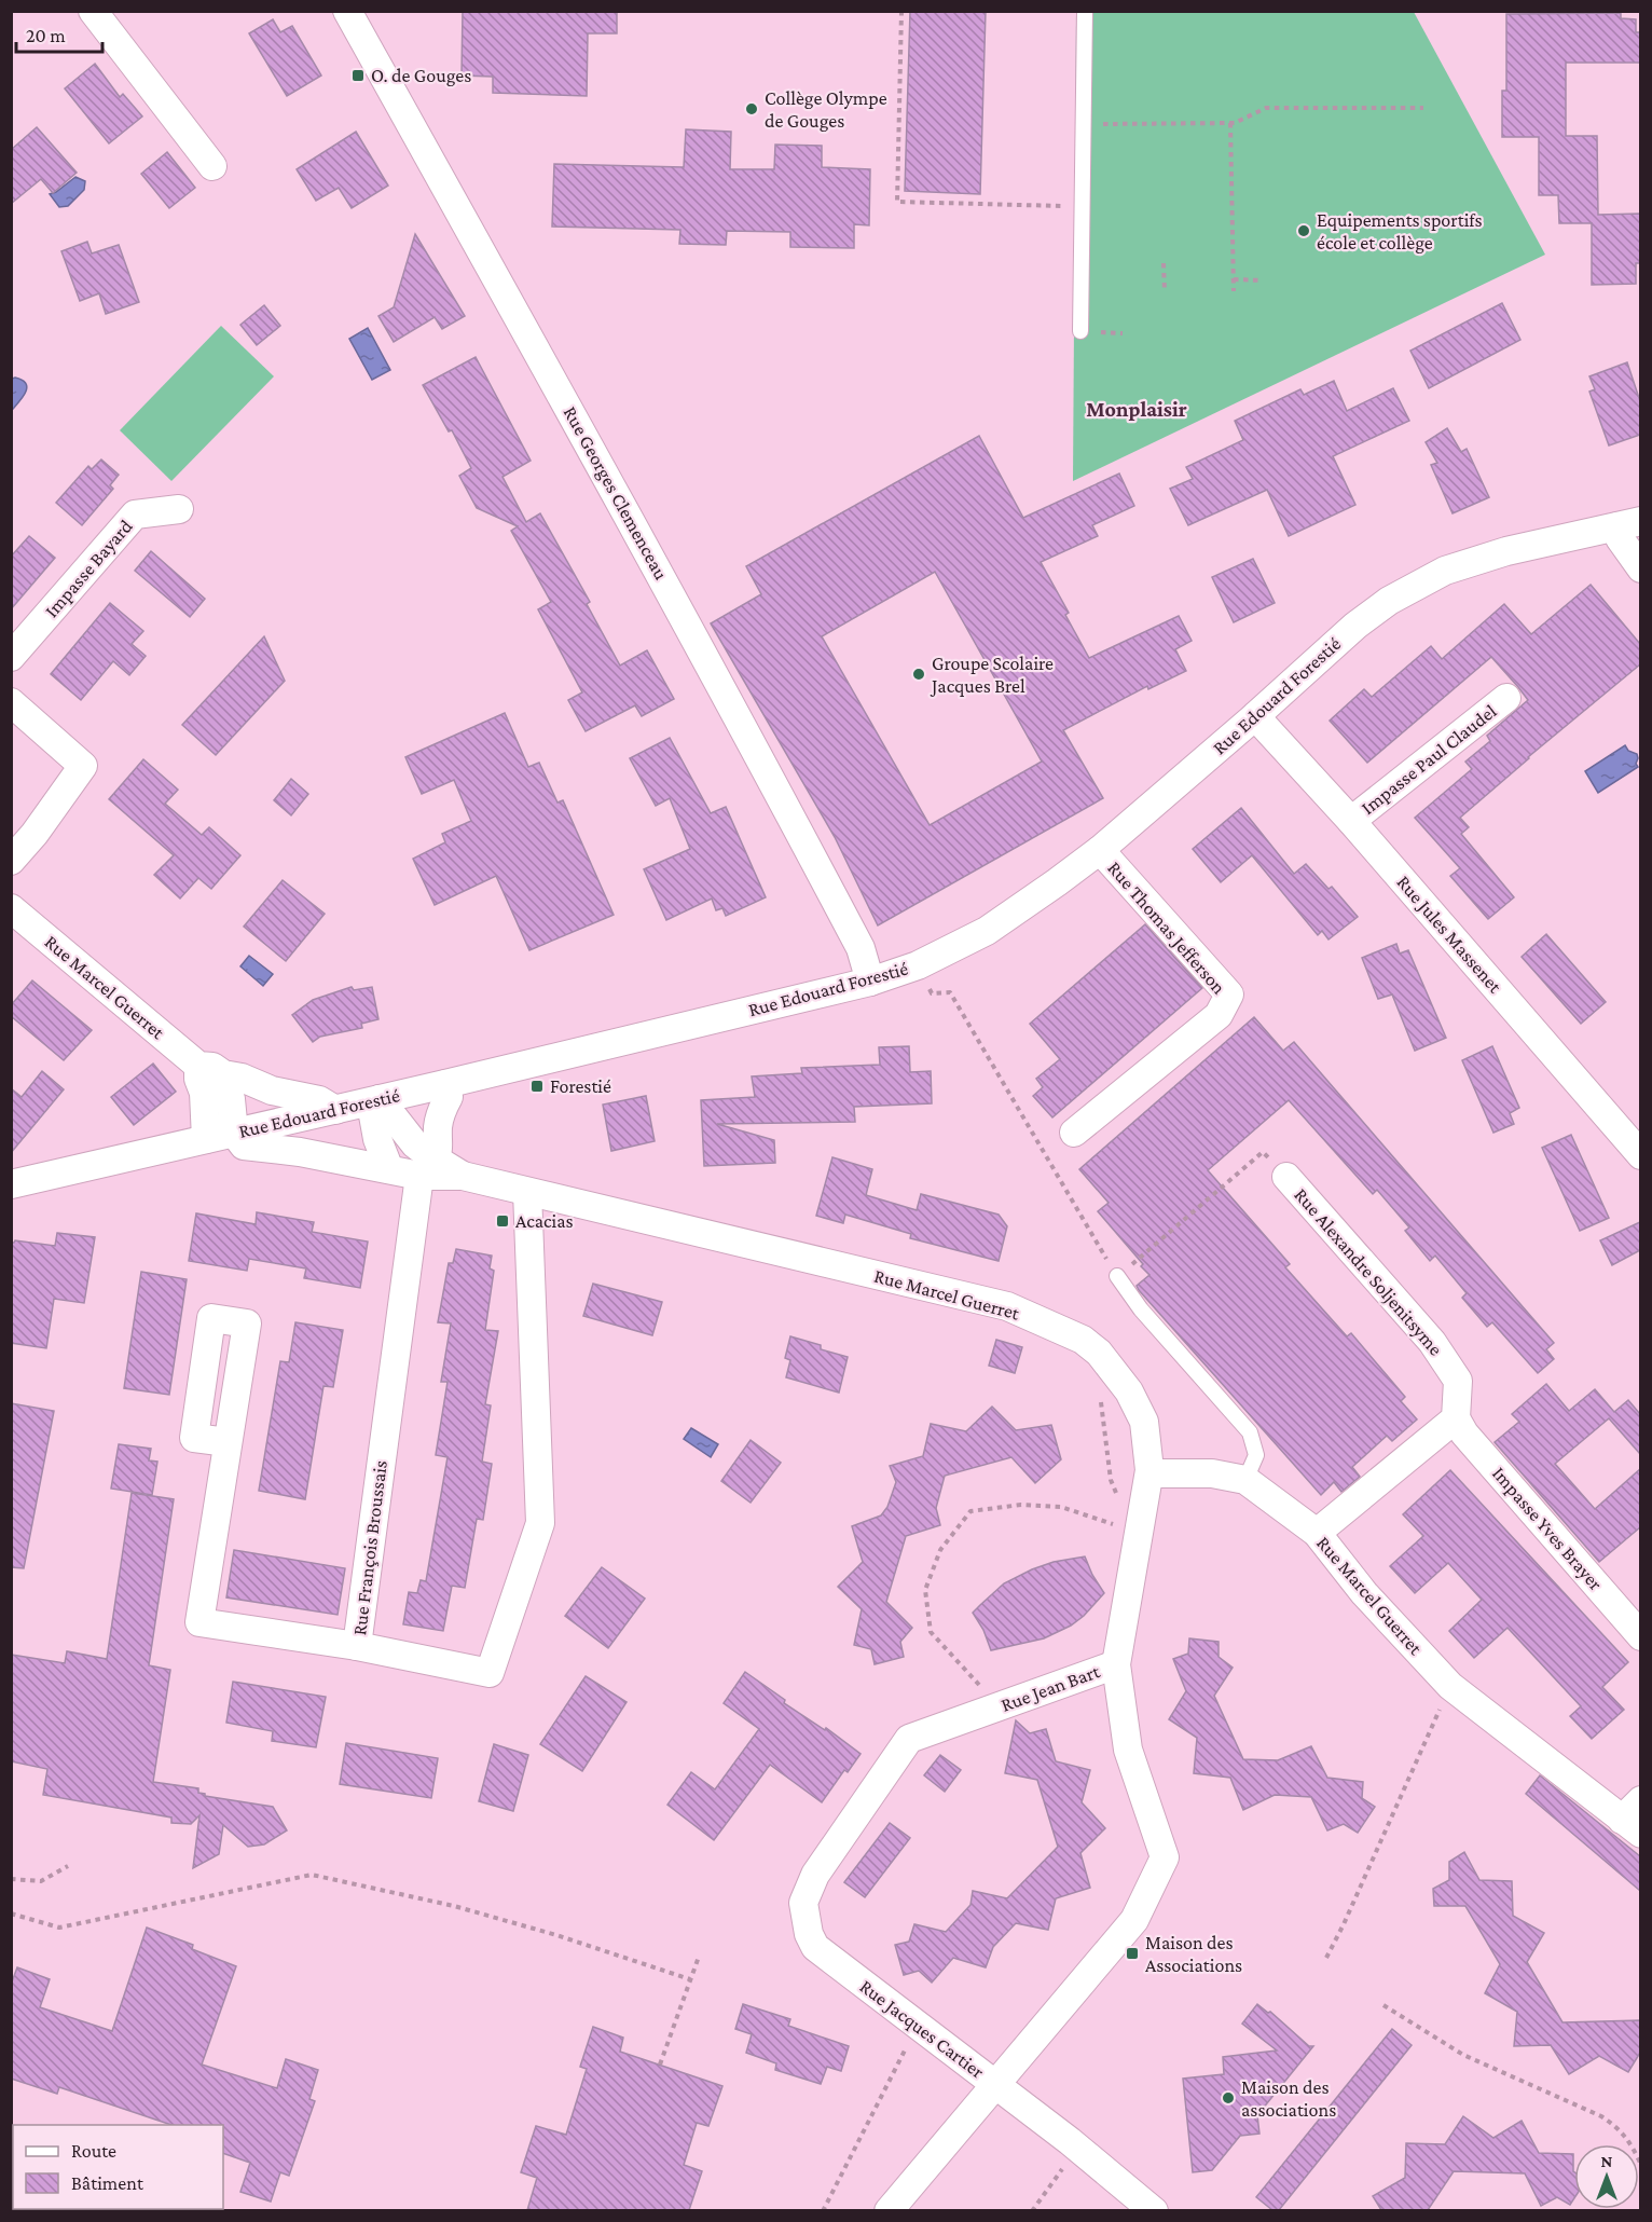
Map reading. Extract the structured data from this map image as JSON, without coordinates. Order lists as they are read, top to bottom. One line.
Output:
{"streets":{"street":["Rue Georges Clemenceau","Impasse Bayard","Rue Edouard Forestié","Impasse Paul Claudel","Rue Thomas Jefferson","Rue Jules Massenet","Rue Marcel Guerret","Rue Alexandre Soljenitsyme","Impasse Yves Brayer","Rue François Broussais","Rue Jean Bart","Rue Jacques Cartier"]},"crossings":[["Rue Georges Clemenceau","Rue Edouard Forestié"],["Rue Edouard Forestié","Rue Thomas Jefferson"],["Rue Edouard Forestié","Rue Jules Massenet"],["Rue Edouard Forestié","Rue Marcel Guerret"],["Impasse Paul Claudel","Rue Jules Massenet"],["Rue Marcel Guerret","Rue François Broussais"],["Rue Marcel Guerret","Rue Jean Bart"],["Rue Alexandre Soljenitsyme","Impasse Yves Brayer"],["Rue Jean Bart","Rue Jacques Cartier"]],"districts":["Monplaisir"],"places":{"transit":["O. de Gouges","Forestié","Acacias","Maison des Associations"],"other":["Collège Olympe de Gouges","Equipements sportifs école et collège","Groupe Scolaire Jacques Brel","Maison des associations"]},"legend":["Route","Bâtiment"],"scale_bar":"20 m","north":"top"}
